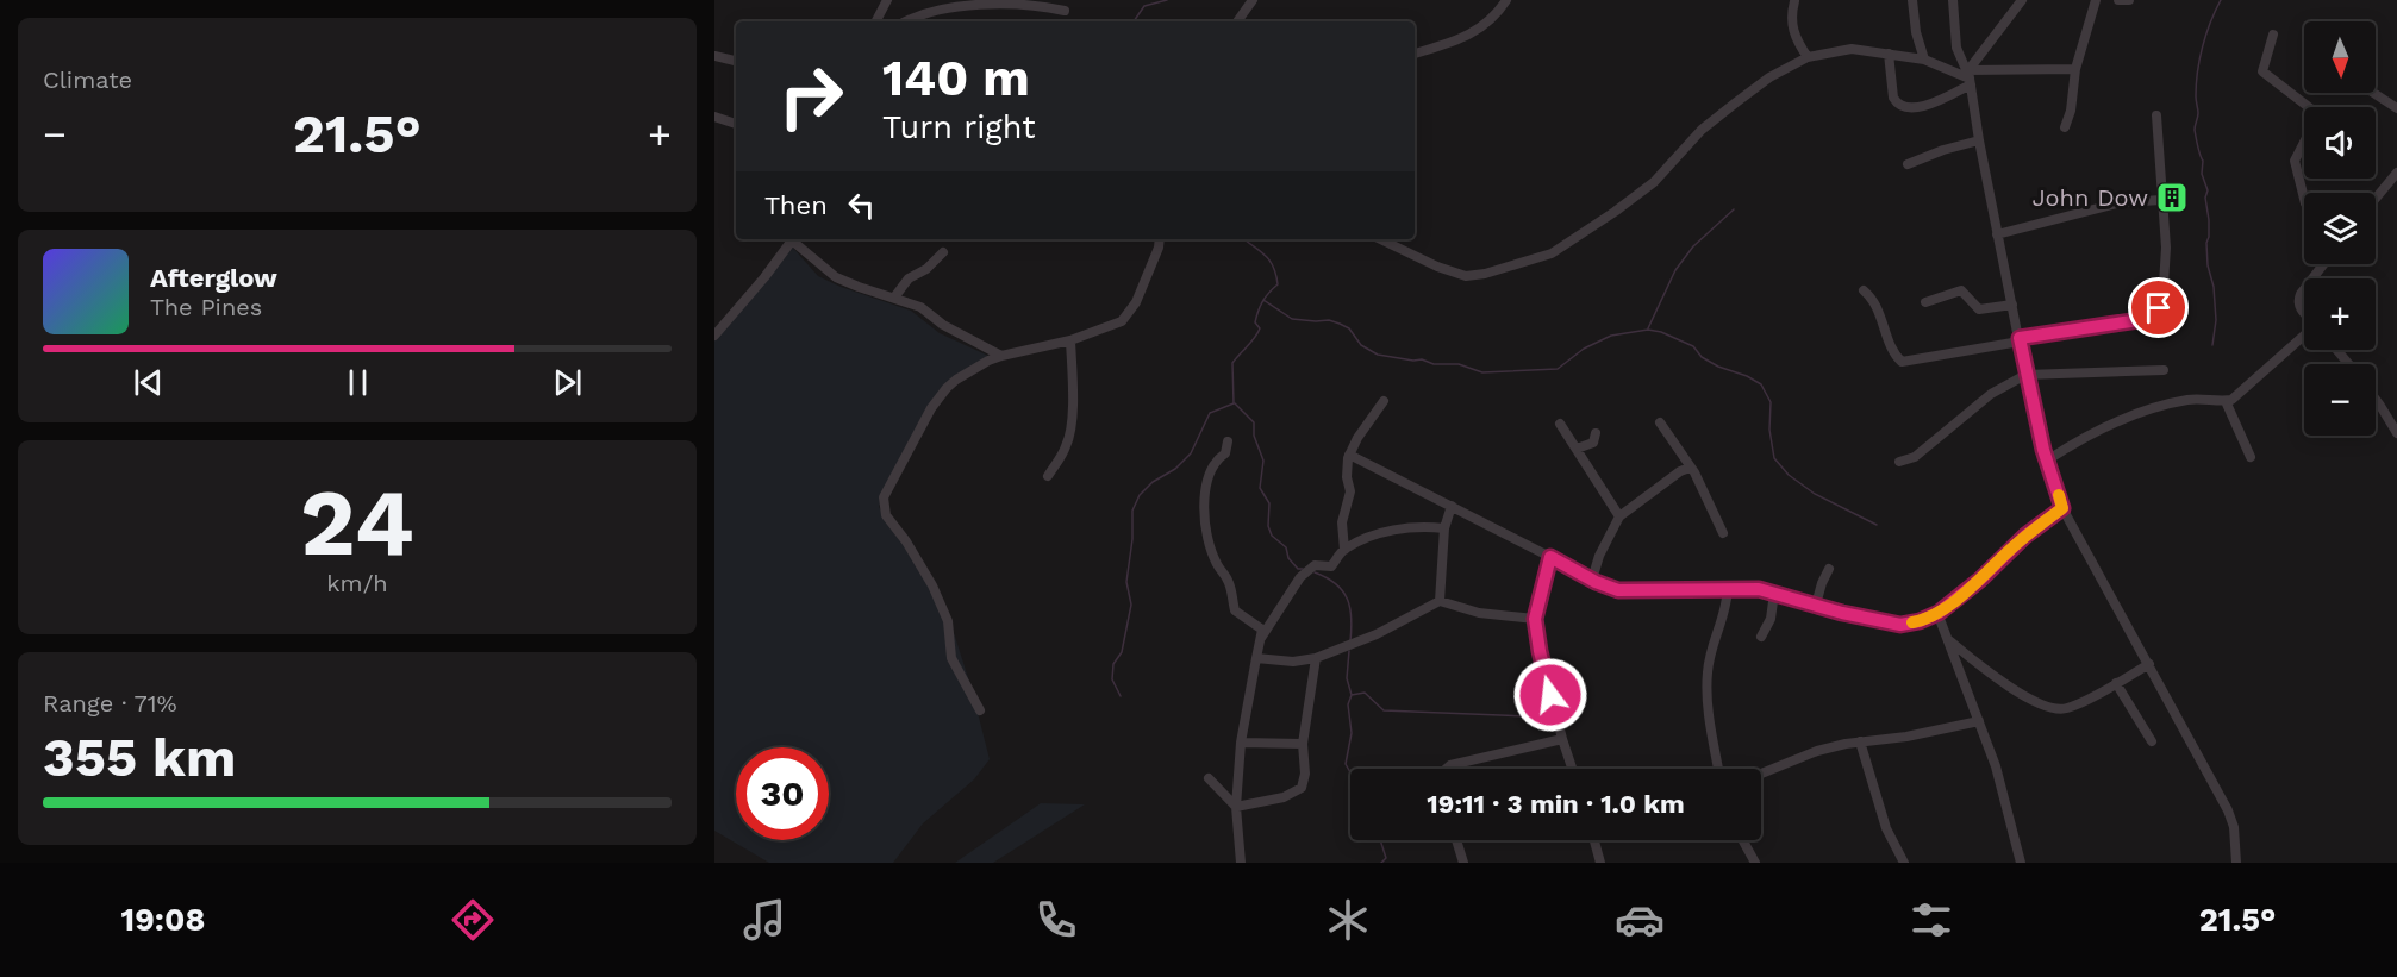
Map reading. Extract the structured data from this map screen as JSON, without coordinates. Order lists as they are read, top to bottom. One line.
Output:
{"places":{"building":["John Dow"]},"north":"bottom","page":{"tile":["Climate",["24","km/h"],["Range · 71%","355 km"]],"map_buttons":["+","−"],"turn":["140 m","Turn right"],"heat":["−","21.5°","+"],"then":"Then","song":["Afterglow","The Pines"],"limit":"30","trip":"19:11 · 3 min · 1.0 km","tabs":["19:08","21.5°"]}}
